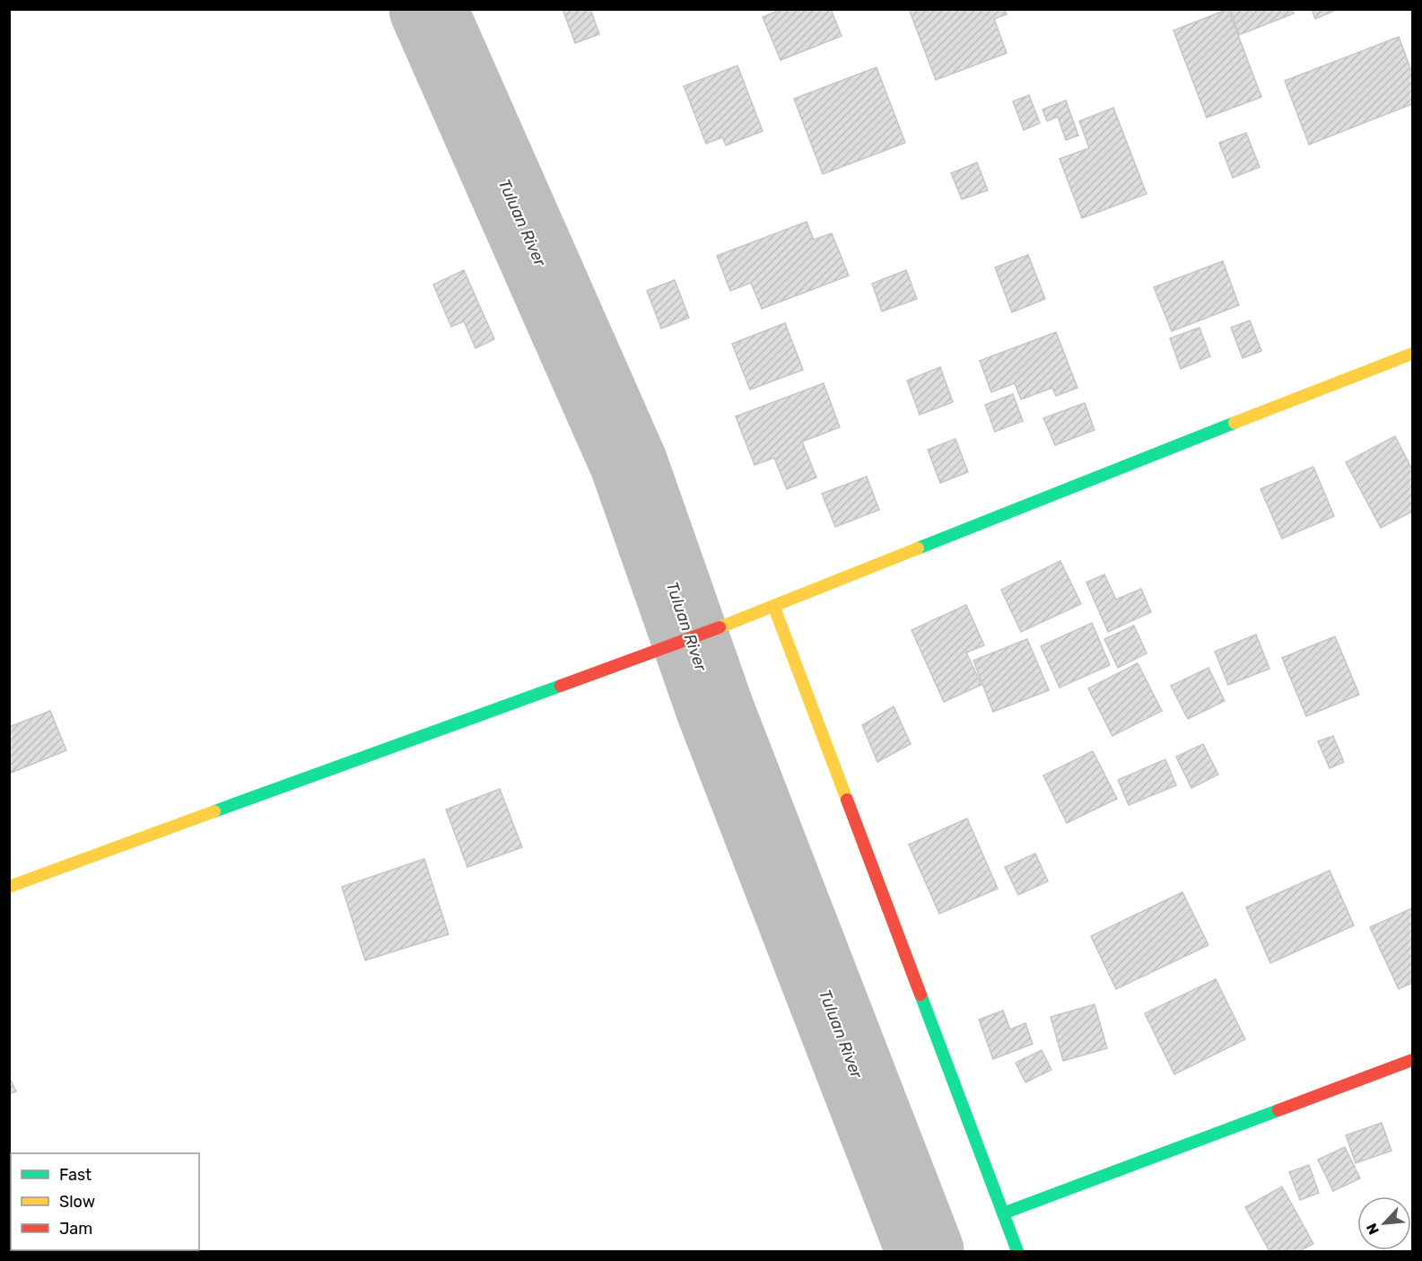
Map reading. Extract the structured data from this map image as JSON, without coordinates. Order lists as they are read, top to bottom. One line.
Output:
{"water":["Tuluan River"],"legend":["Fast","Slow","Jam"],"north":"bottom left"}
